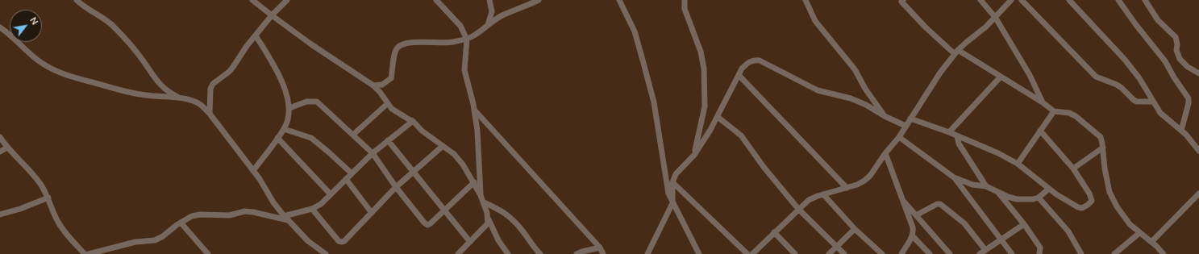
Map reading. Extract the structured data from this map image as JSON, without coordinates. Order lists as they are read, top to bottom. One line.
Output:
{"north":"top right"}
